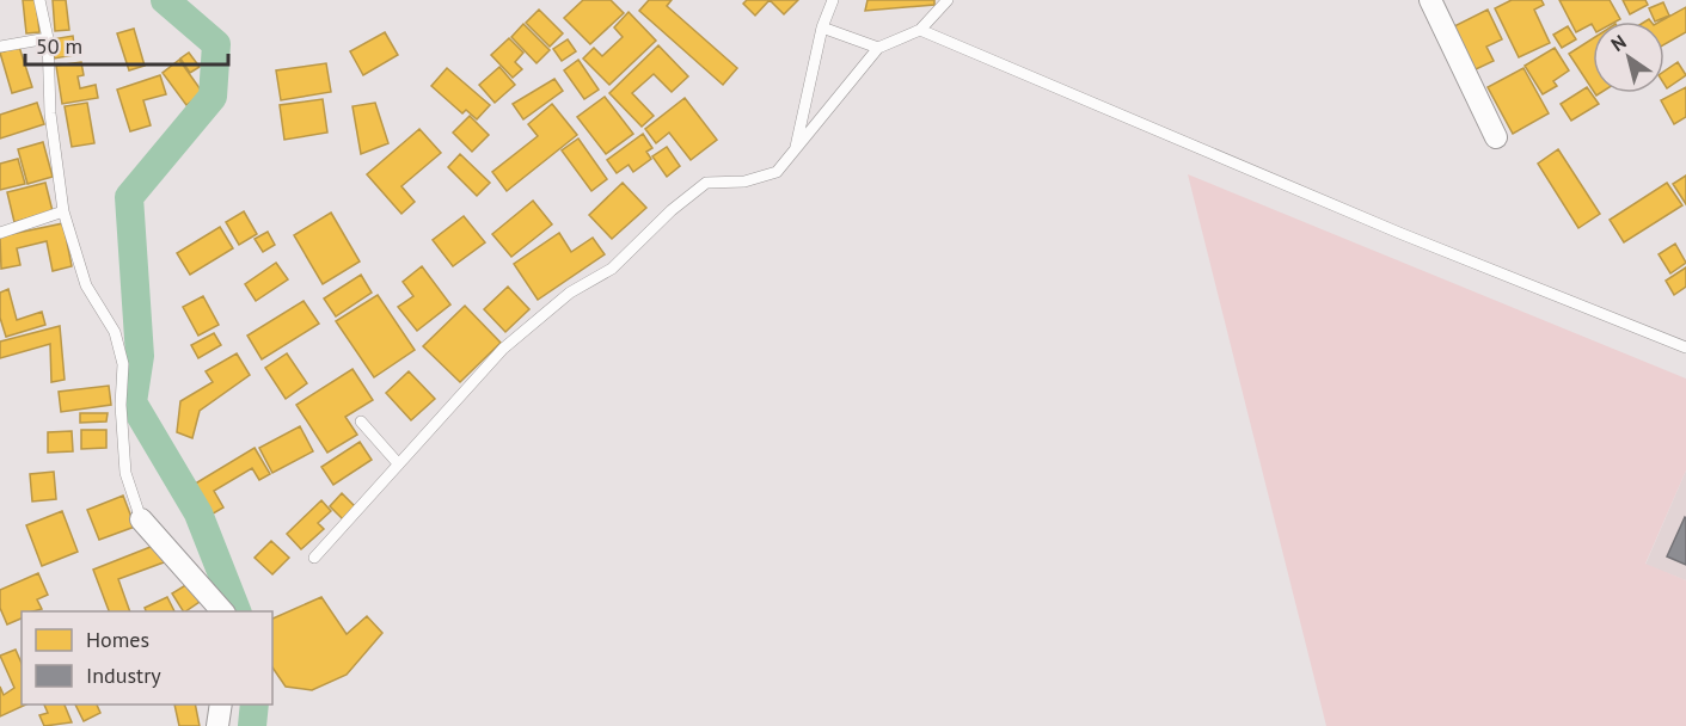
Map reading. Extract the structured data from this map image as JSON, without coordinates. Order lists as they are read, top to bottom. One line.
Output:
{"legend":["Homes","Industry"],"scale_bar":"50 m","north":"top left"}
